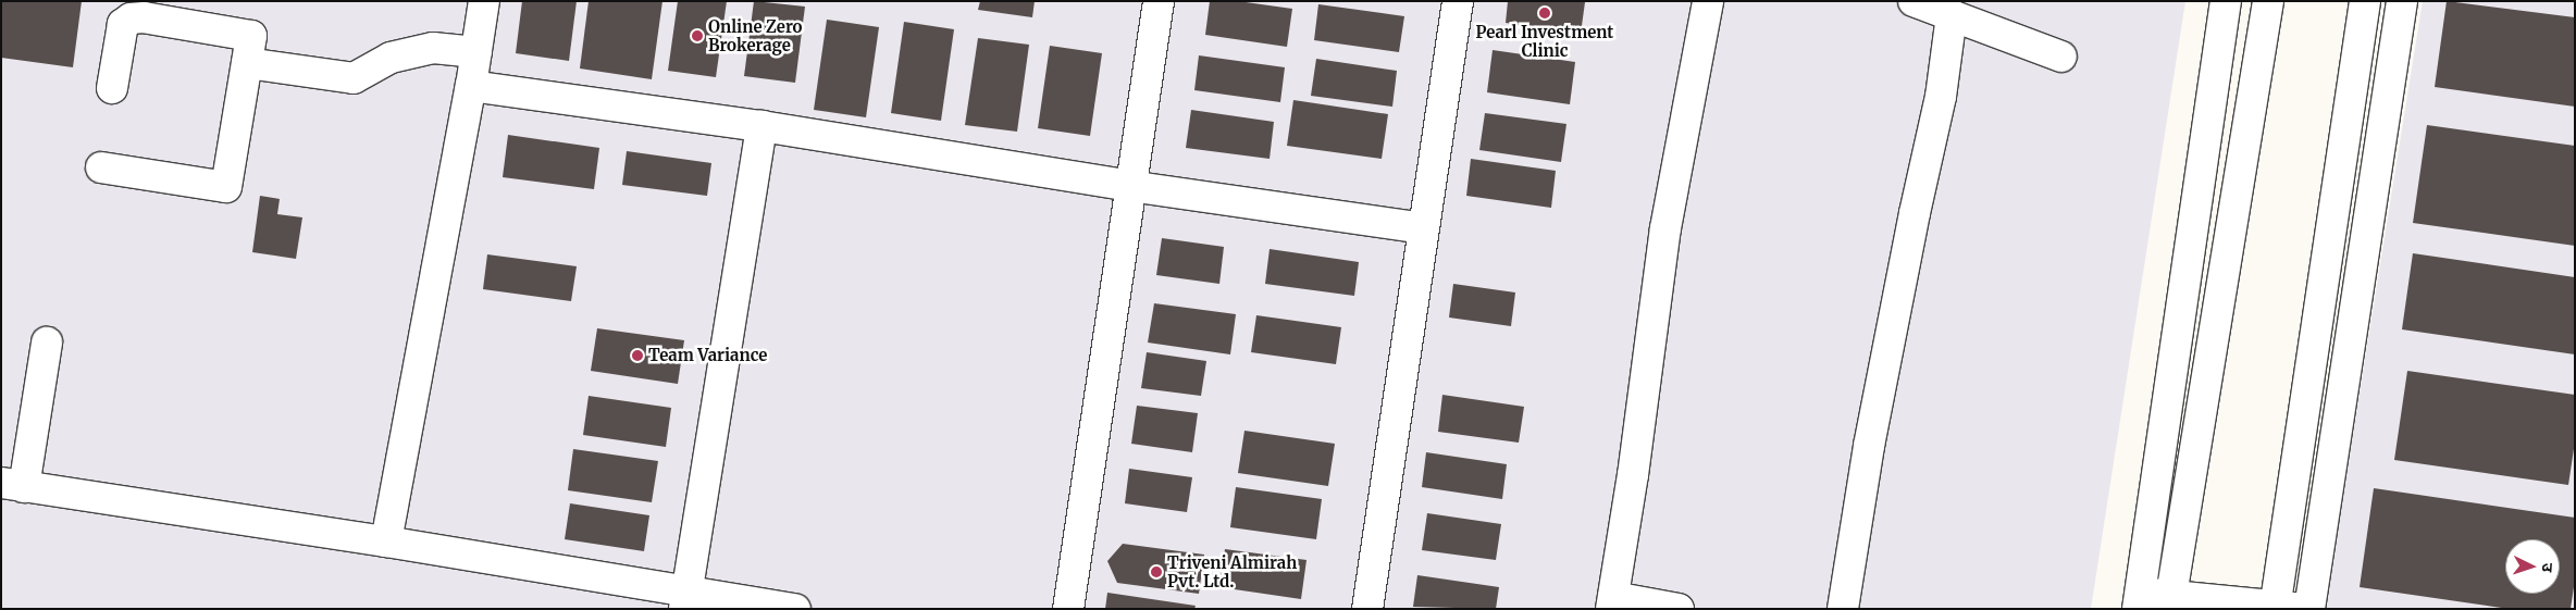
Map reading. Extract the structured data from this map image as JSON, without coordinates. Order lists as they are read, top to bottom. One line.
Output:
{"places":["Pearl Investment Clinic","Online Zero Brokerage","Team Variance","Triveni Almirah Pvt. Ltd."],"north":"right"}
